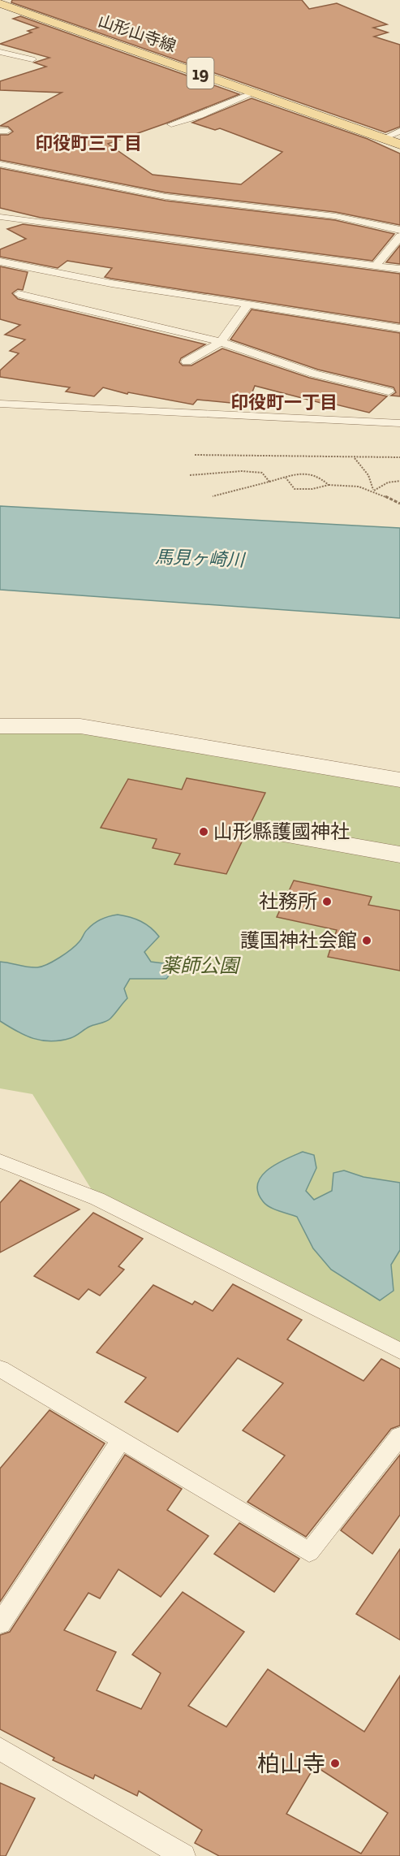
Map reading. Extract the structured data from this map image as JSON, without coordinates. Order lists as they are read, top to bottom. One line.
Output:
{"streets":{"main road":["山形山寺線","19"]},"districts":["印役町三丁目","印役町一丁目"],"water":["馬見ヶ崎川"],"parks":["薬師公園"],"places":["山形縣護國神社","社務所","護国神社会館","柏山寺"]}
